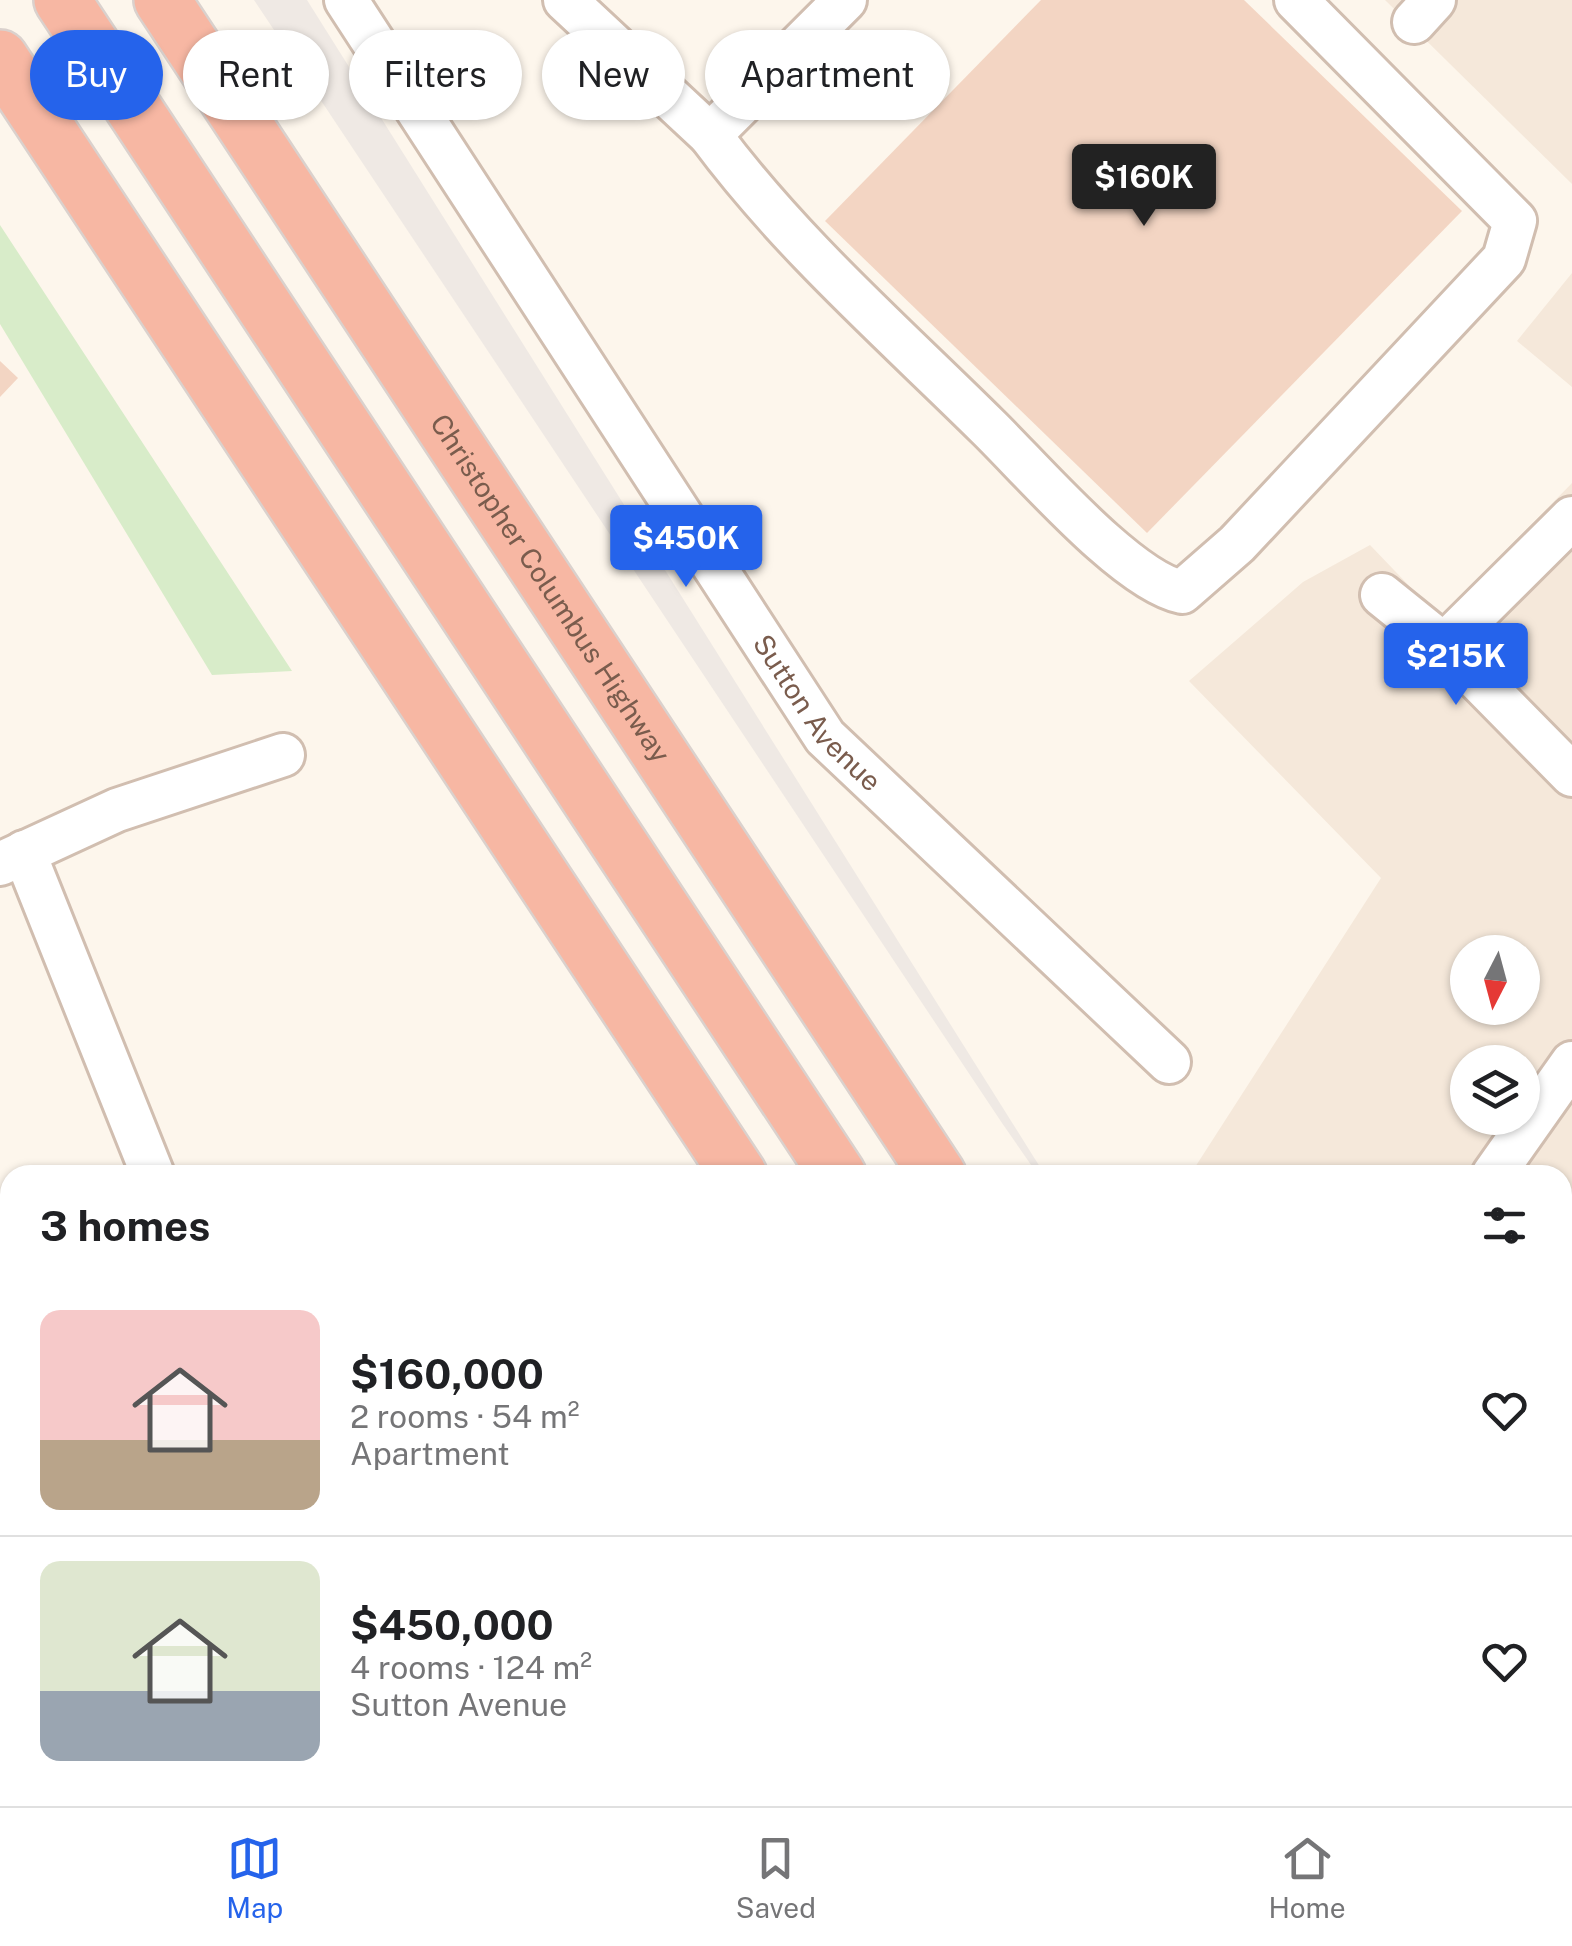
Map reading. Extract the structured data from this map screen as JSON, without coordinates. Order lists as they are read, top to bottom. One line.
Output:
{"streets":{"highway":["Christopher Columbus Highway"],"street":["Sutton Avenue"]},"north":"bottom","page":{"chip":["Buy","Rent","Filters","New","Apartment"],"price":["$160K","$450K","$215K"],"heading":"3 homes","list":[{"name":"$160,000","note":"2 rooms · 54 m² · Apartment"},{"name":"$450,000","note":"4 rooms · 124 m² · Sutton Avenue"}],"tabs":["Map","Saved","Home"]}}
